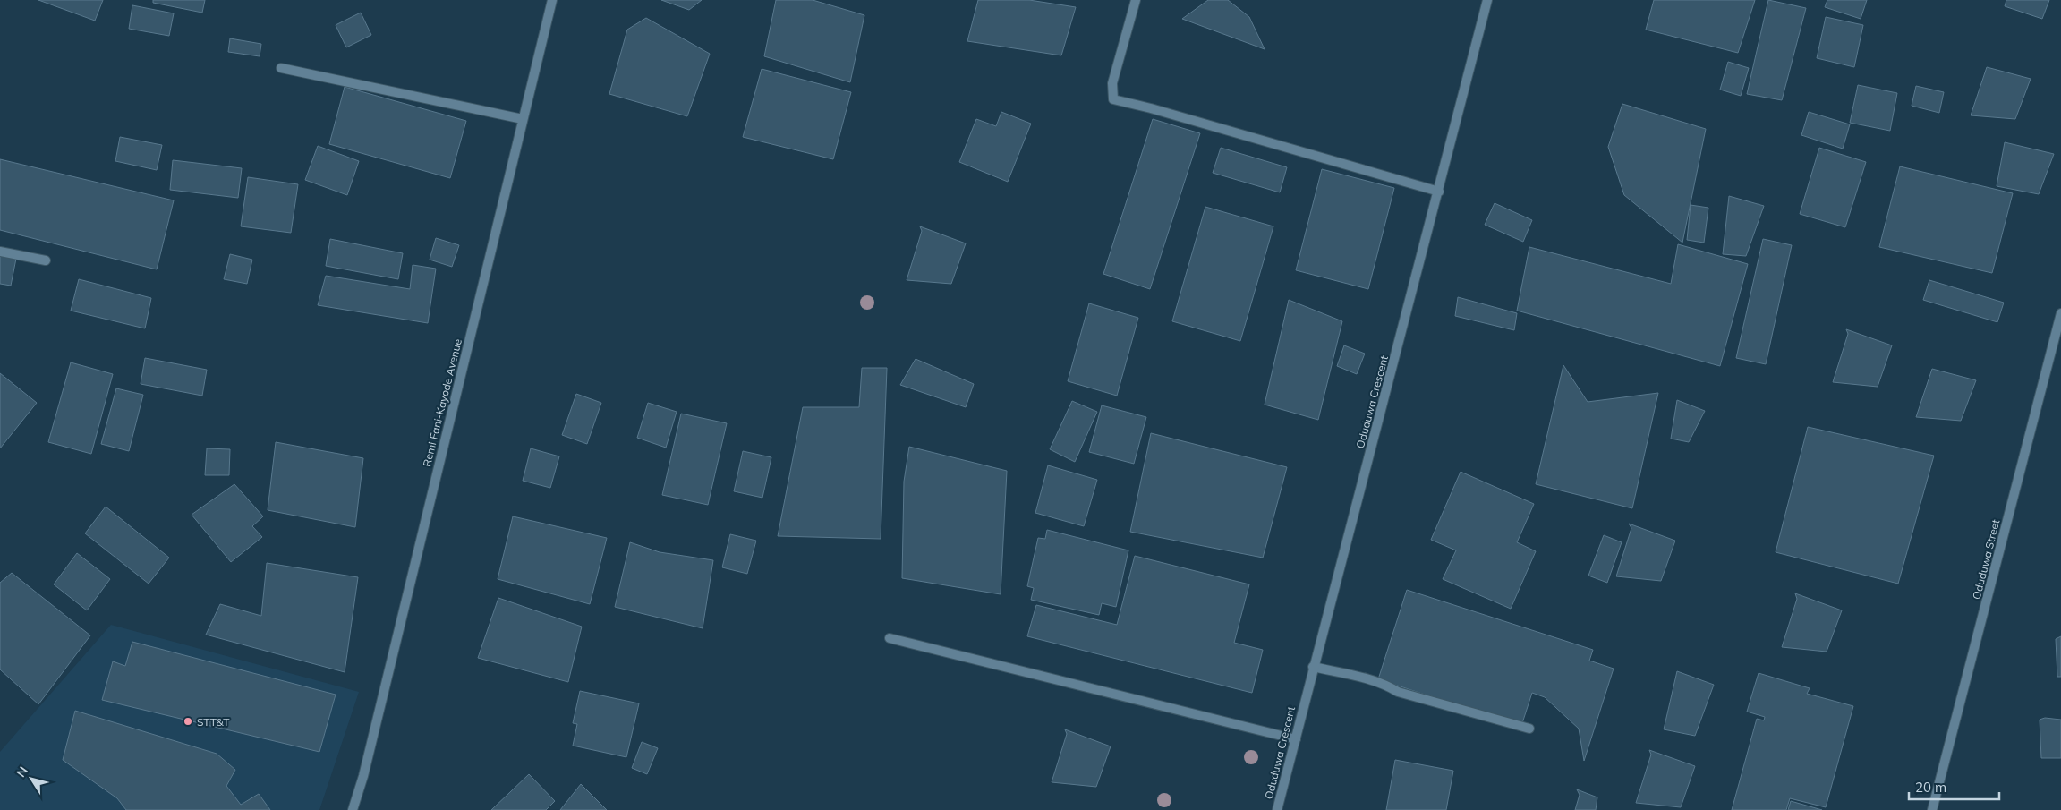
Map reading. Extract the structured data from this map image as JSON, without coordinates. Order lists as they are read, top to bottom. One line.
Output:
{"streets":{"street":["Oduduwa Crescent","Remi Fani-Kayode Avenue","Oduduwa Street"]},"places":["STT&T"],"scale_bar":"20 m","north":"top left"}
